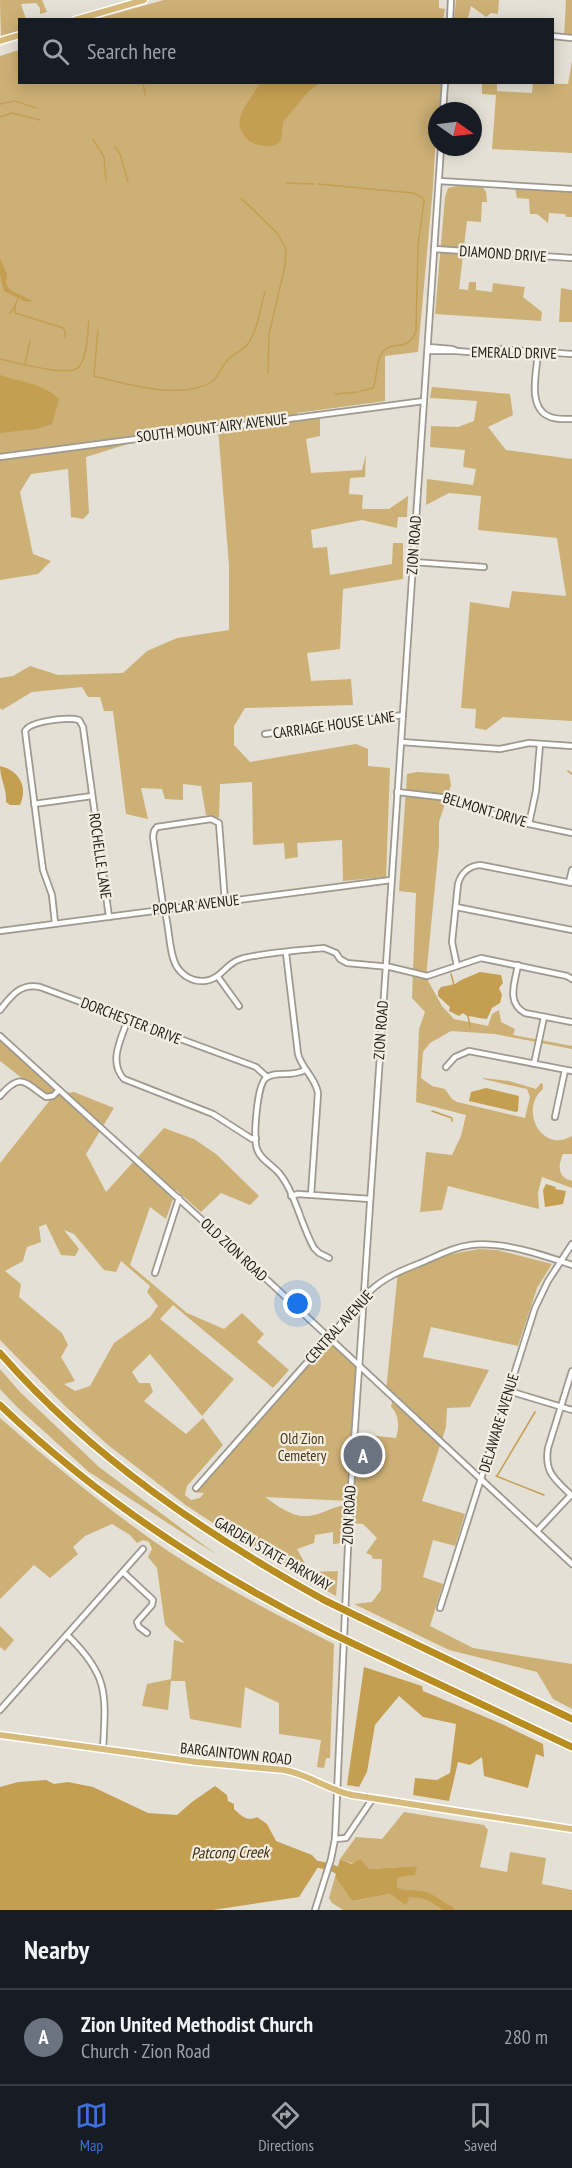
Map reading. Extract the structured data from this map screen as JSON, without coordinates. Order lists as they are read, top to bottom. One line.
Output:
{"streets":{"highway":["GARDEN STATE PARKWAY"],"main road":["BARGAINTOWN ROAD"],"street":["DIAMOND DRIVE","EMERALD DRIVE","SOUTH MOUNT AIRY AVENUE","ZION ROAD","CARRIAGE HOUSE LANE","BELMONT DRIVE","ROCHELLE LANE","POPLAR AVENUE","DORCHESTER DRIVE","OLD ZION ROAD","CENTRAL AVENUE","DELAWARE AVENUE"]},"crossings":[["DIAMOND DRIVE","ZION ROAD"],["EMERALD DRIVE","ZION ROAD"],["SOUTH MOUNT AIRY AVENUE","ZION ROAD"],["ZION ROAD","CARRIAGE HOUSE LANE"],["ZION ROAD","BELMONT DRIVE"],["ZION ROAD","POPLAR AVENUE"],["ZION ROAD","OLD ZION ROAD"],["ZION ROAD","CENTRAL AVENUE"],["ZION ROAD","BARGAINTOWN ROAD"],["ROCHELLE LANE","POPLAR AVENUE"],["OLD ZION ROAD","CENTRAL AVENUE"],["OLD ZION ROAD","DELAWARE AVENUE"],["CENTRAL AVENUE","DELAWARE AVENUE"]],"water":["Patcong Creek"],"parks":["Old Zion Cemetery"],"north":"right","page":{"search":"Search here","pins":"A","heading":"Nearby","list":[{"mark":"A","name":"Zion United Methodist Church","note":"Church · Zion Road","value":"280 m"}],"nav":["Map","Directions","Saved"]}}
